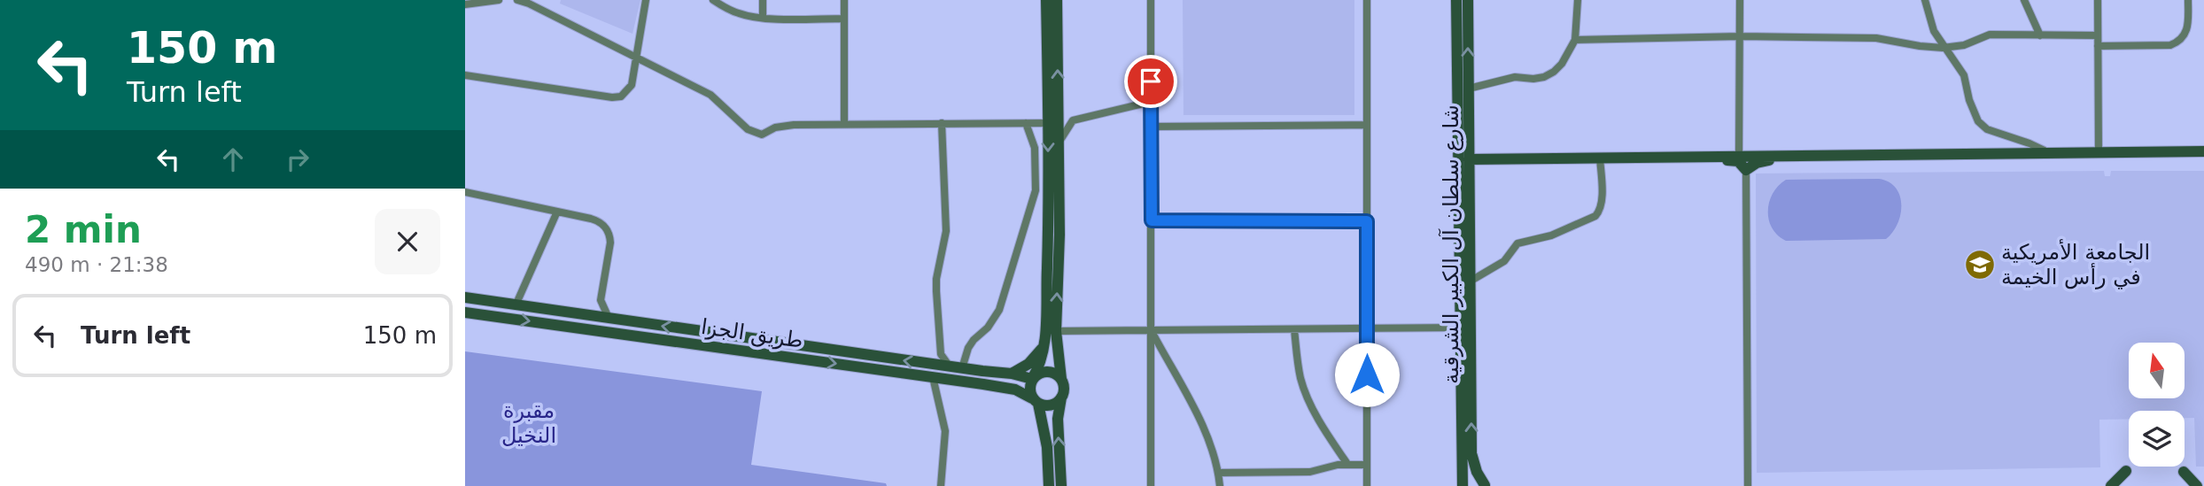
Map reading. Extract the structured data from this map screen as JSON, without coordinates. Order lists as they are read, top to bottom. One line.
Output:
{"streets":{"main road":["شارع سلطان آل الكبير الشرقية","طريق الجزا"]},"parks":["مقبرة النخيل"],"places":{"school or university":["الجامعة الأمريكية في رأس الخيمة"]},"north":"top","page":{"turn":["150 m","Turn left"],"heading":["2 min","490 m · 21:38"],"list":[{"name":"Turn left","value":"150 m"}]}}
